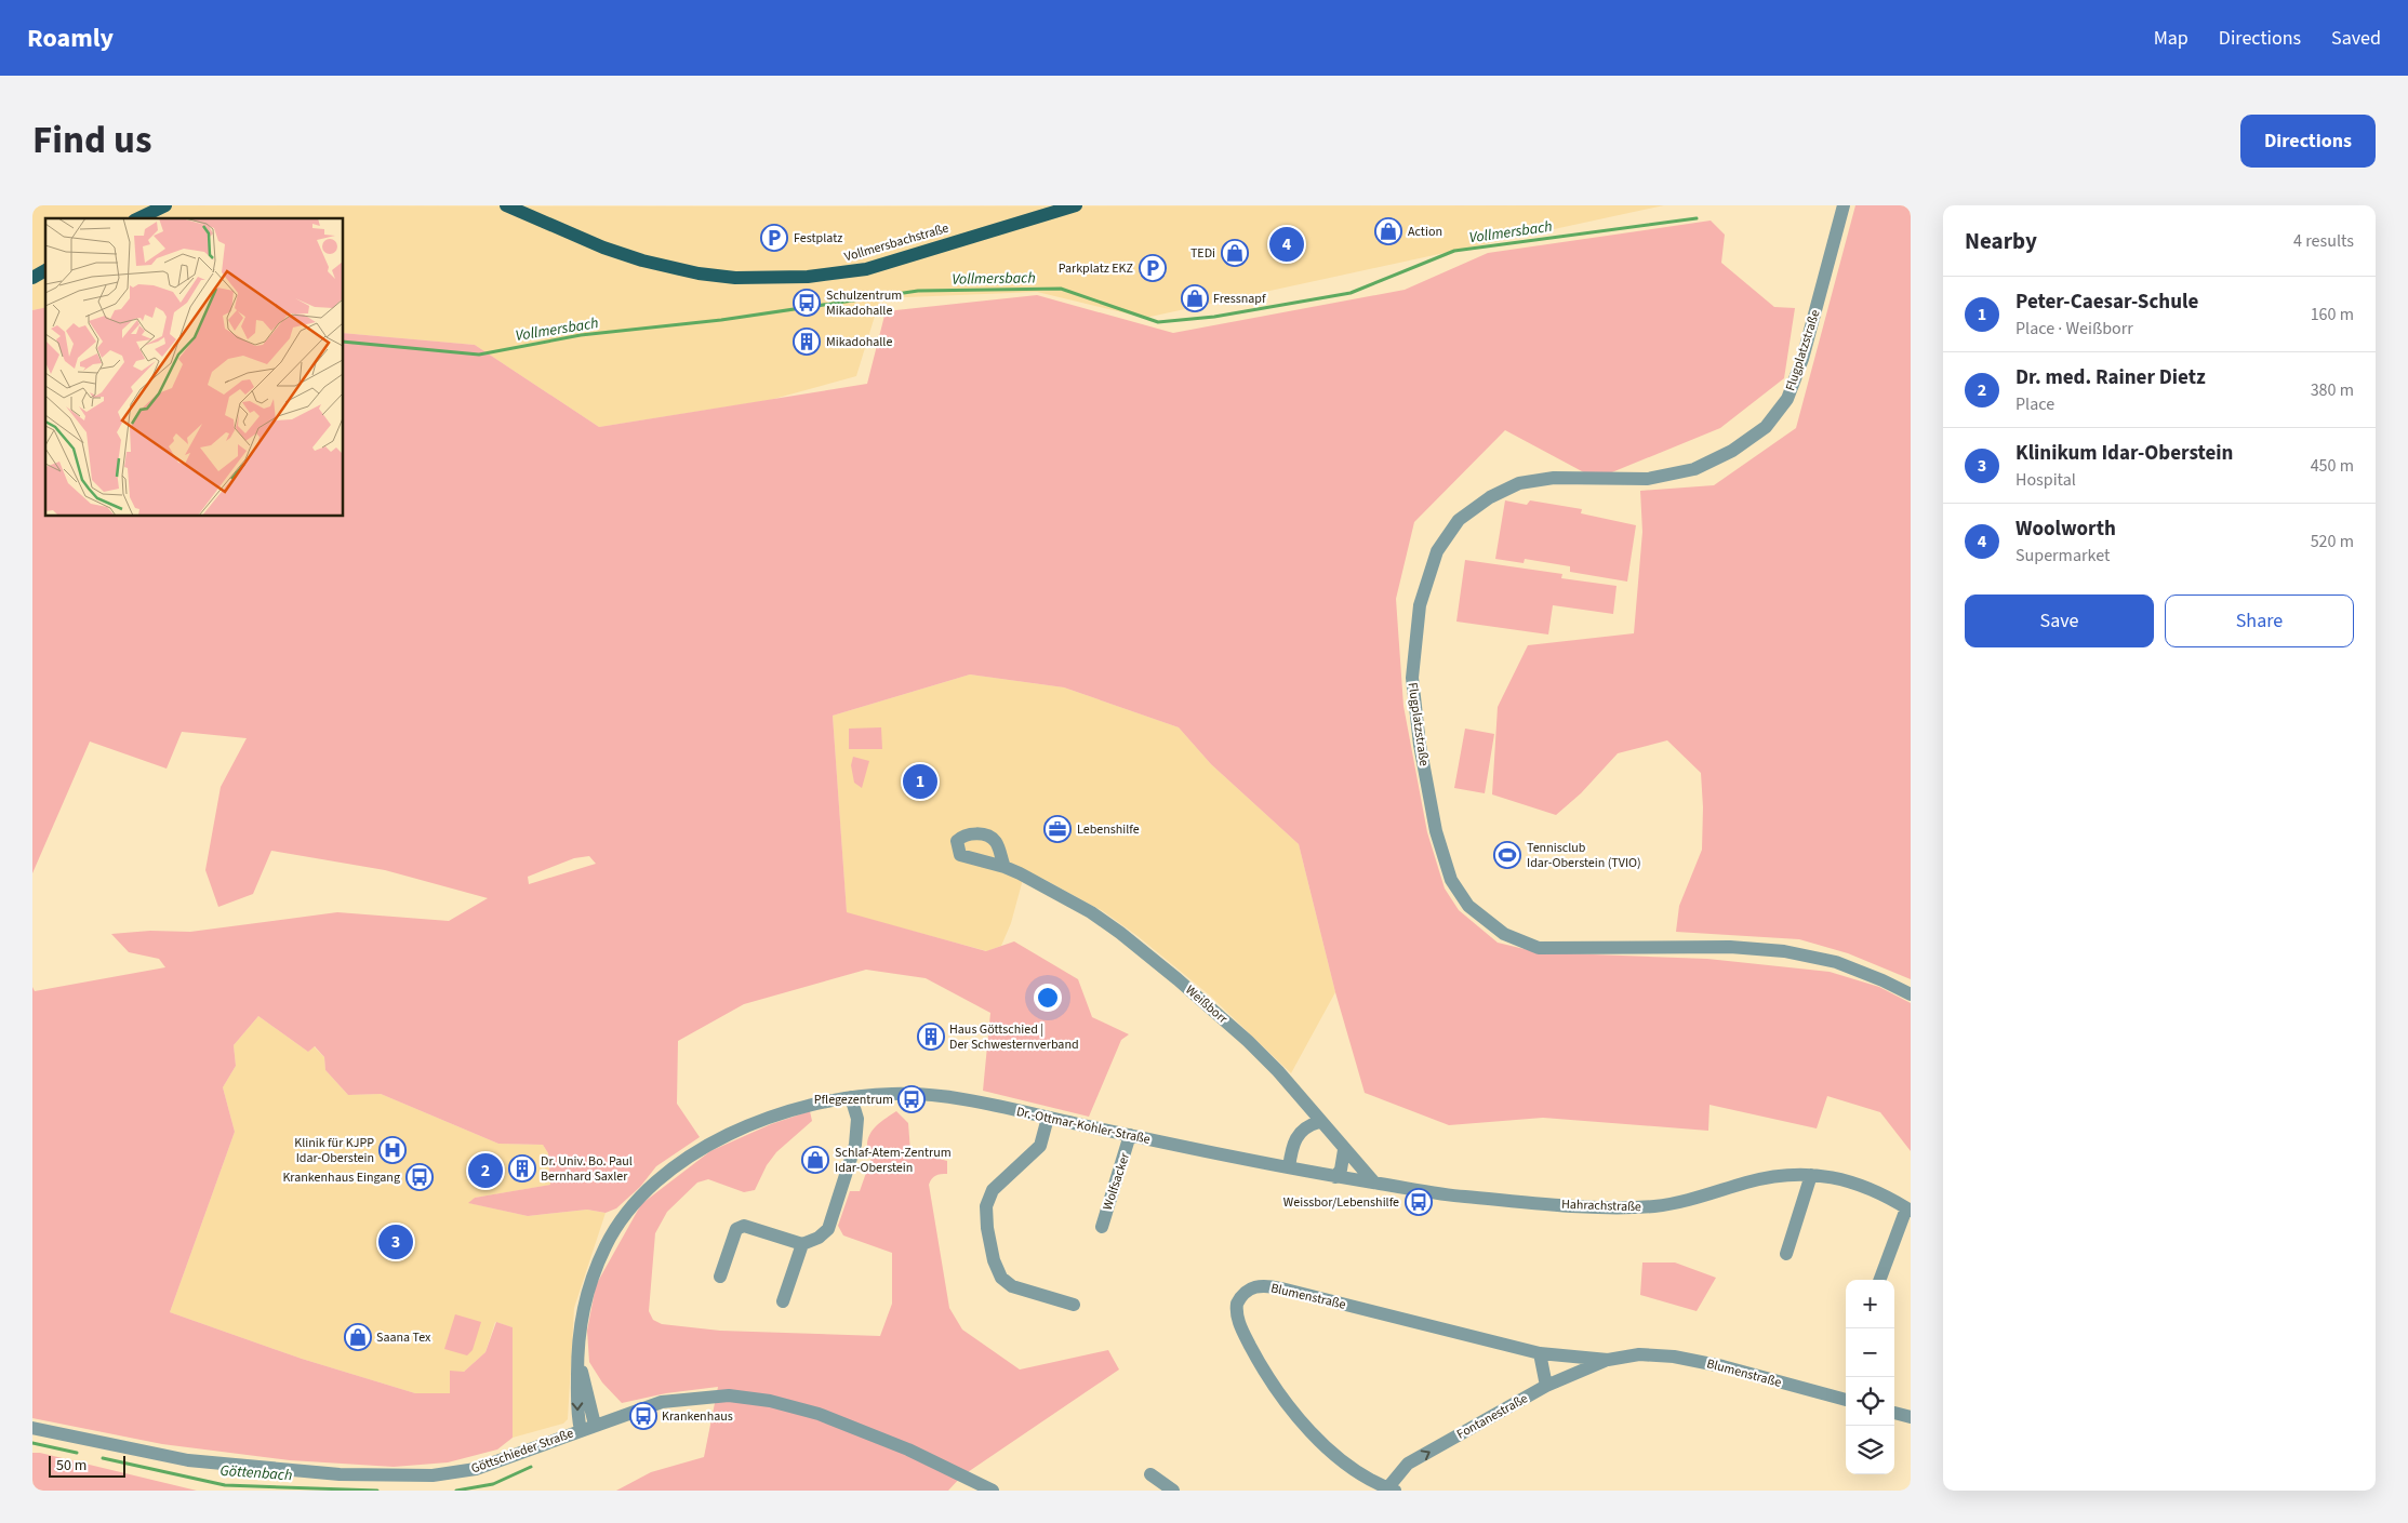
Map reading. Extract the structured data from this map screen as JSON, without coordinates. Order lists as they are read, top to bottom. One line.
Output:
{"streets":{"main road":["Vollmersbachstraße"],"street":["Flugplatzstraße","Weißborr","Dr.-Ottmar-Kohler-Straße","Wolfsacker","Hahrachstraße","Blumenstraße","Fontanestraße","Göttschieder Straße"]},"crossings":[["Weißborr","Hahrachstraße"],["Dr.-Ottmar-Kohler-Straße","Wolfsacker"],["Dr.-Ottmar-Kohler-Straße","Hahrachstraße"],["Dr.-Ottmar-Kohler-Straße","Göttschieder Straße"],["Blumenstraße","Fontanestraße"]],"one_way":["Fontanestraße"],"water":["Vollmersbach","Göttenbach"],"places":{"shop":["Action","TEDi","Fressnapf","Schlaf-Atem-Zentrum Idar-Oberstein","Saana Tex"],"parking":["Festplatz","Parkplatz EKZ"],"bus stop":["Schulzentrum Mikadohalle","Pflegezentrum","Krankenhaus Eingang","Weissbor/Lebenshilfe","Krankenhaus"],"building":["Mikadohalle","Haus Göttschied | Der Schwesternverband","Dr. Univ. Bo. Paul Bernhard Saxler"],"office":["Lebenshilfe"],"sports":["Tennisclub Idar-Oberstein (TVIO)"],"hospital":["Klinik für KJPP Idar-Oberstein"]},"scale_bar":"50 m","page":{"header":"Roamly","nav":["Map","Directions","Saved"],"title":"Find us","buttons":["Directions",["Save","Share"]],"heading":["Nearby","4 results"],"pins":["4","1","2","3"],"list":[{"mark":"1","name":"Peter-Caesar-Schule","note":"Place · Weißborr","value":"160 m"},{"mark":"2","name":"Dr. med. Rainer Dietz","note":"Place","value":"380 m"},{"mark":"3","name":"Klinikum Idar-Oberstein","note":"Hospital","value":"450 m"},{"mark":"4","name":"Woolworth","note":"Supermarket","value":"520 m"}],"map_buttons":["+","−"],"scale":"50 m"}}
